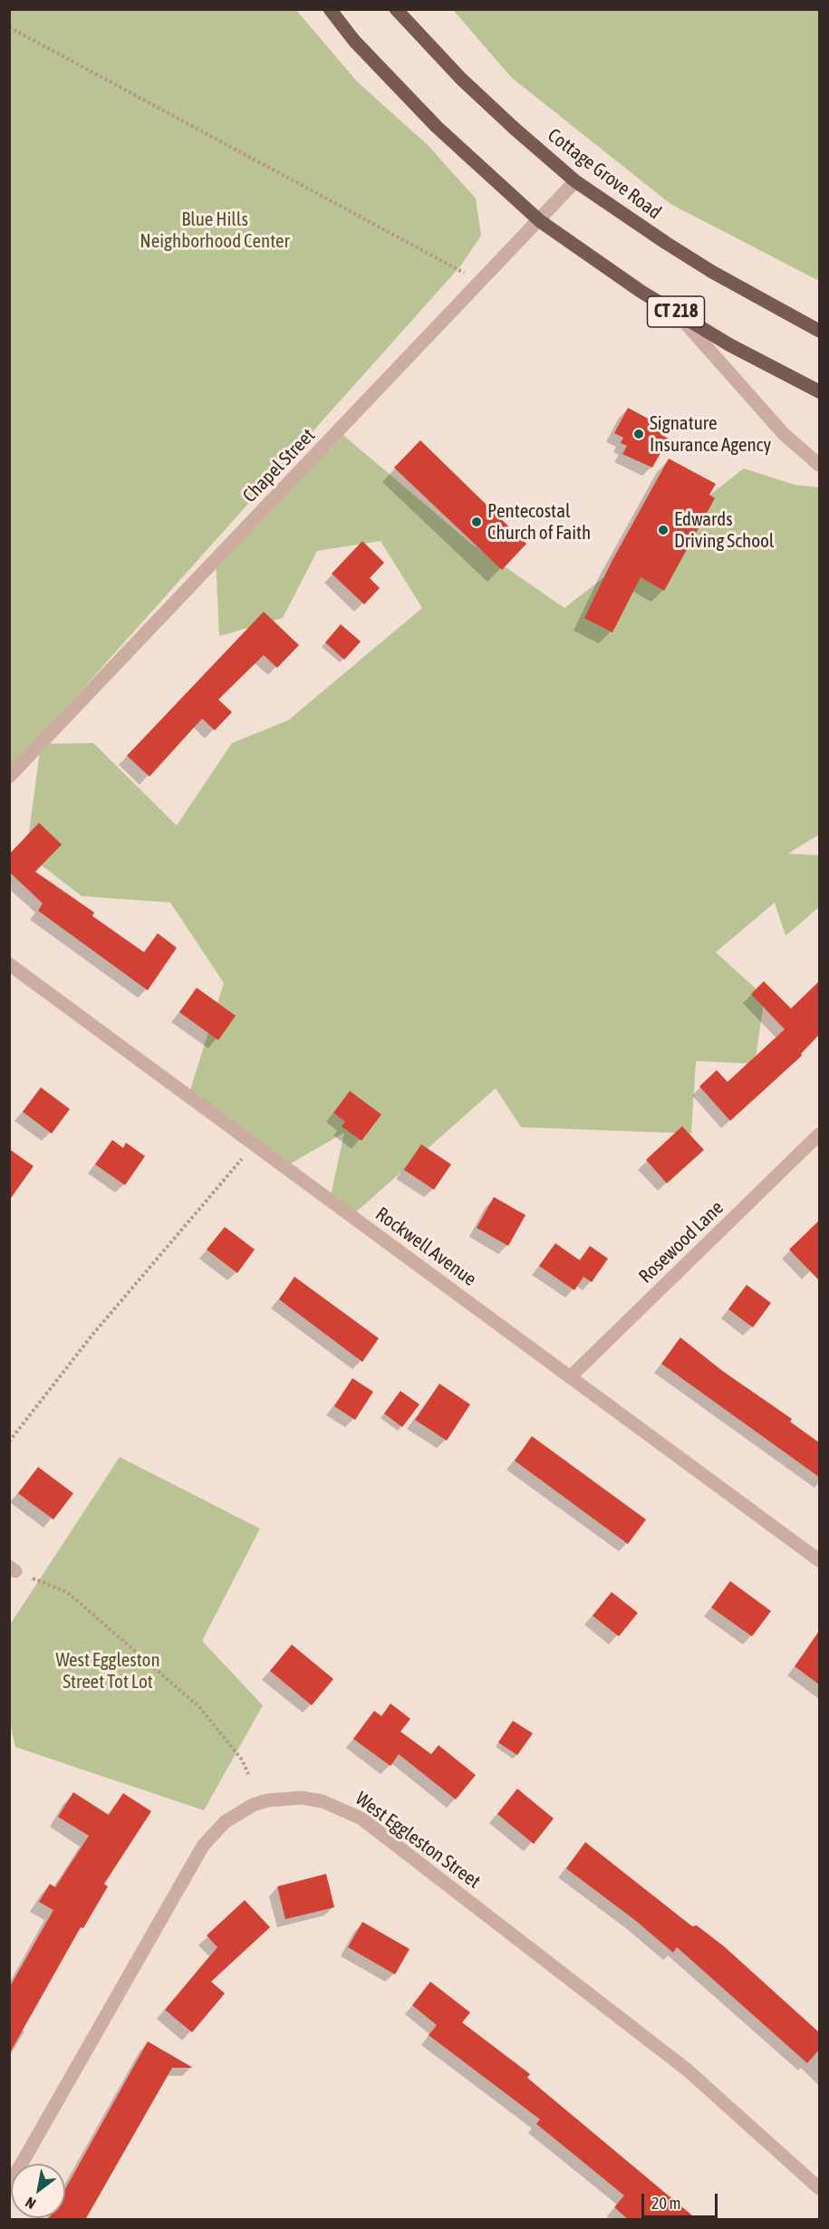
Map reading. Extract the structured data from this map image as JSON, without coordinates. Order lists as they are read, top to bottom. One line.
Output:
{"streets":{"main road":["Cottage Grove Road","CT 218"],"street":["Chapel Street","Rosewood Lane","Rockwell Avenue","West Eggleston Street"]},"crossings":[["Cottage Grove Road","Chapel Street"],["CT 218","Chapel Street"],["Rosewood Lane","Rockwell Avenue"]],"parks":["Blue Hills Neighborhood Center","West Eggleston Street Tot Lot"],"places":["Signature Insurance Agency","Pentecostal Church of Faith","Edwards Driving School"],"scale_bar":"20 m","north":"bottom left"}
